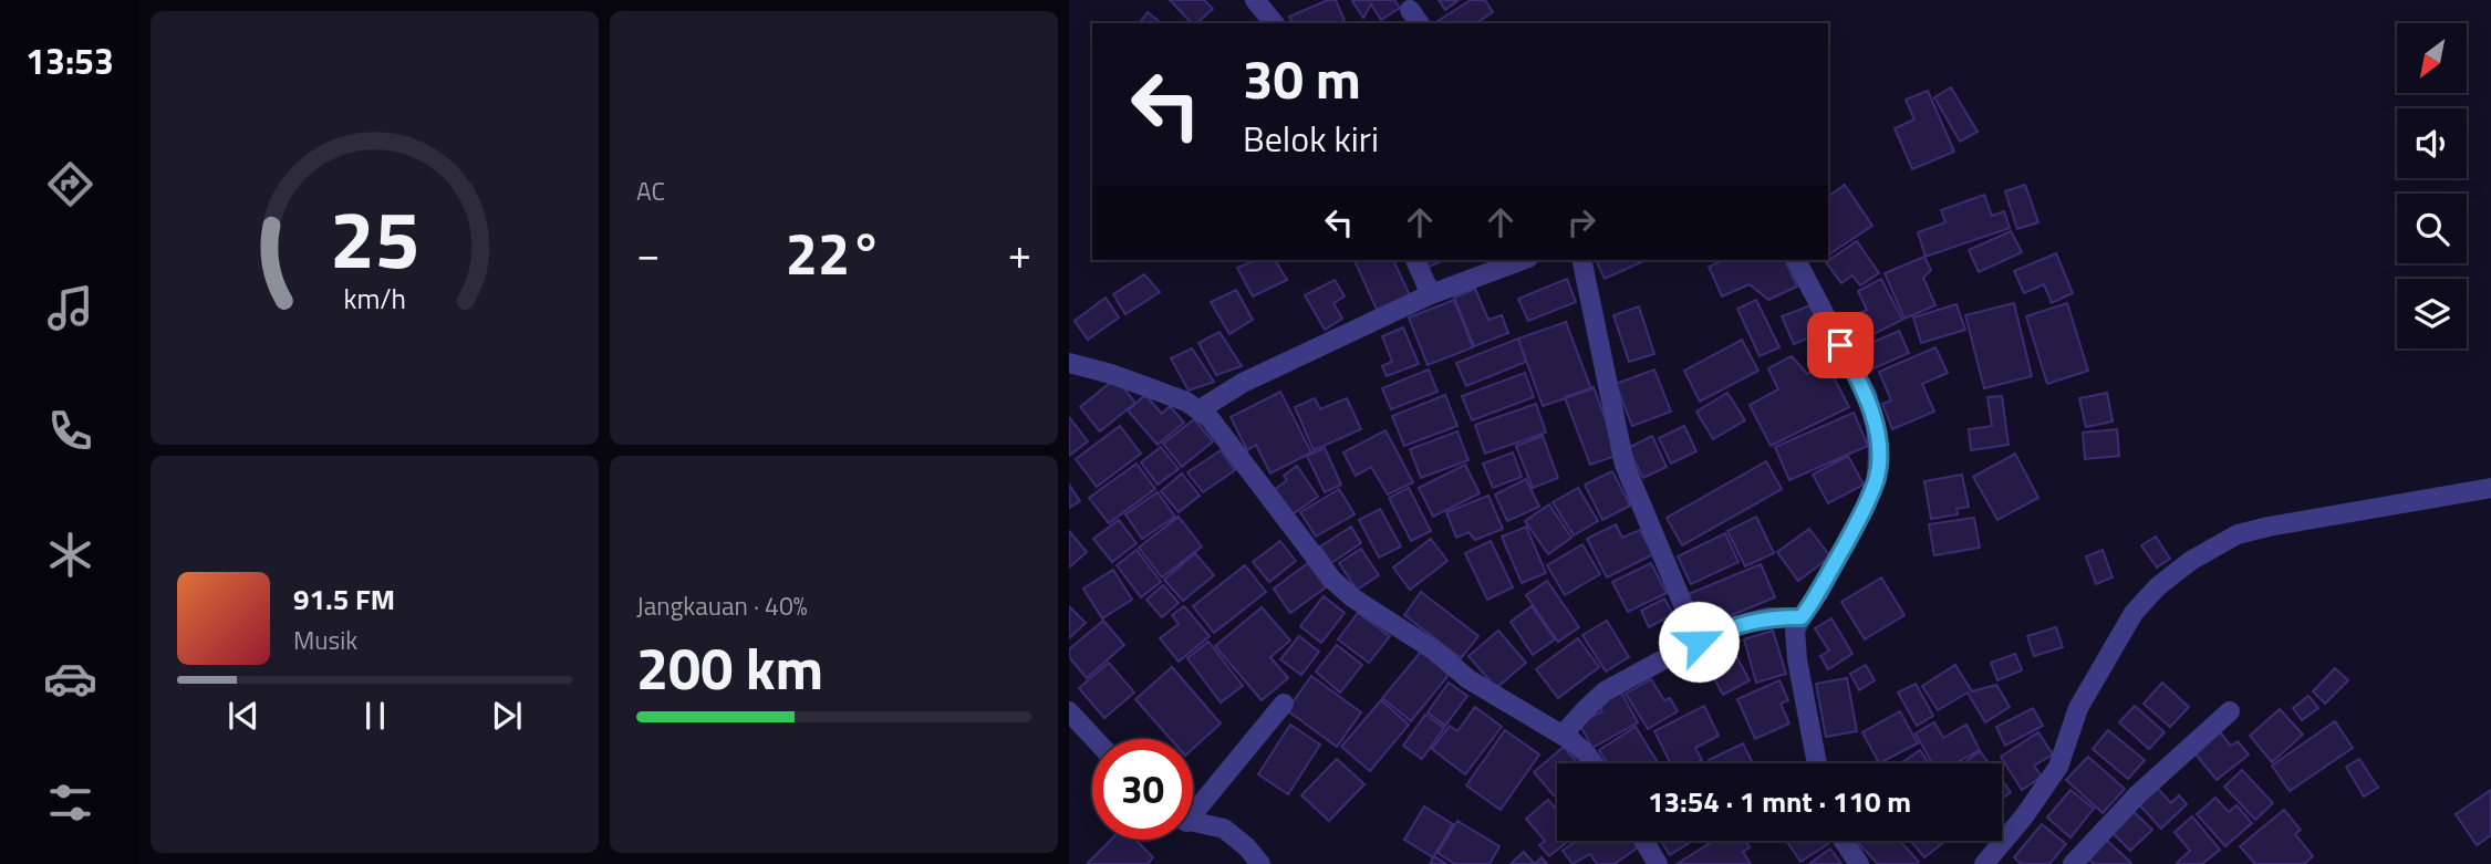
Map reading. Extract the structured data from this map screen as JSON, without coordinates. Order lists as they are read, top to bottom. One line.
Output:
{"north":"bottom left","page":{"tabs":"13:53","tile":["AC",["Jangkauan · 40%","200 km"]],"turn":["30 m","Belok kiri"],"heat":["−","22°","+"],"song":["91.5 FM","Musik"],"limit":"30","trip":"13:54 · 1 mnt · 110 m","gauge":["25","km/h"]}}
